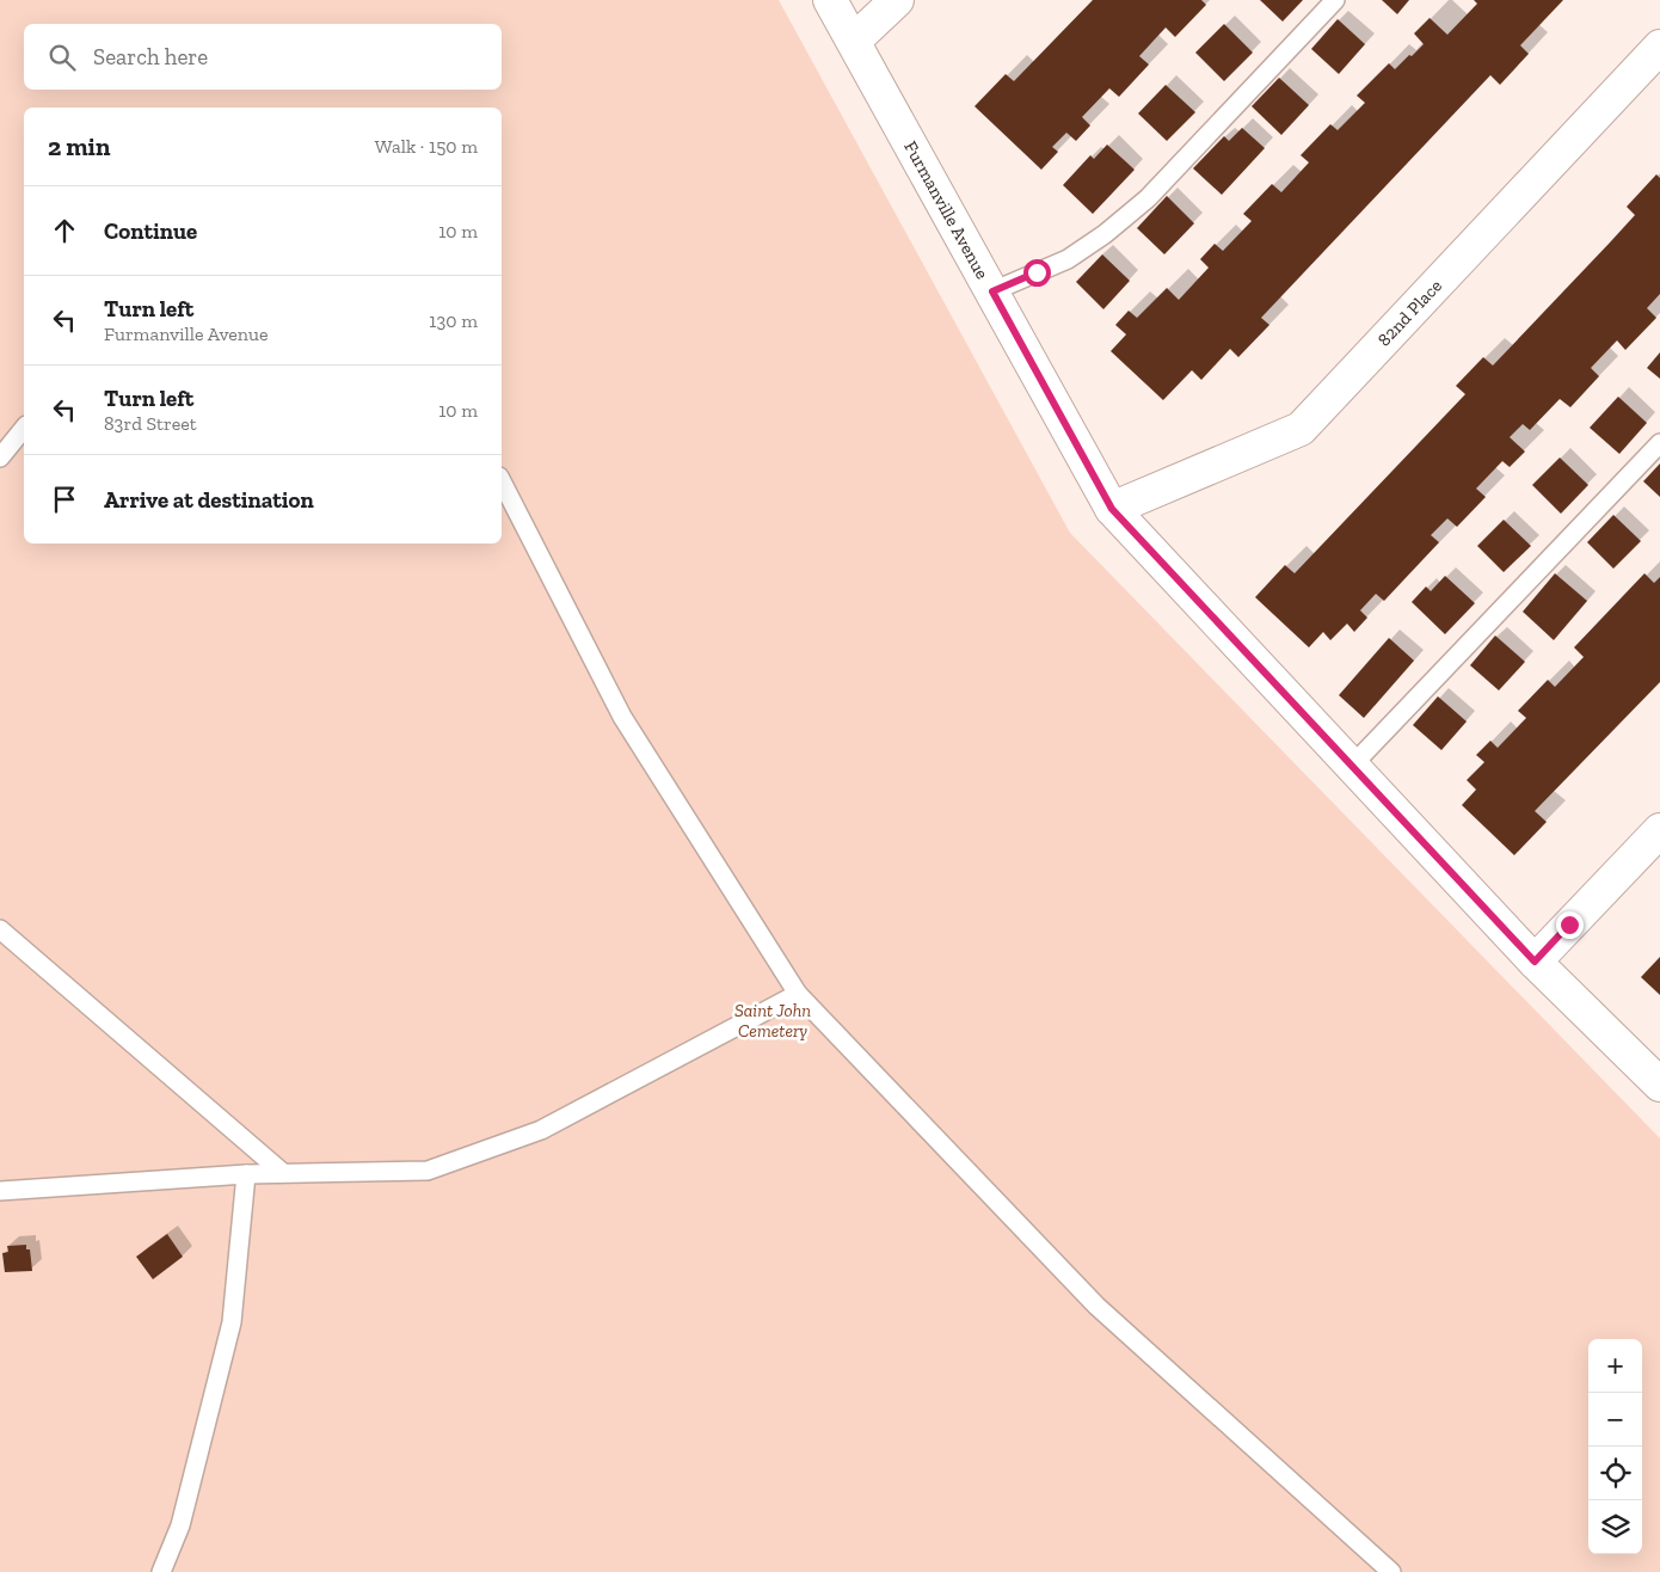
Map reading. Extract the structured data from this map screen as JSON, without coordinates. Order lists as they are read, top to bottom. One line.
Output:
{"streets":{"street":["Furmanville Avenue","82nd Place"]},"crossings":[["Furmanville Avenue","82nd Place"]],"parks":["Saint John Cemetery"],"page":{"search":"Search here","heading":["2 min","Walk · 150 m"],"list":[["Continue","10 m"],["Turn left","Furmanville Avenue","130 m"],["Turn left","83rd Street","10 m"],"Arrive at destination"],"map_buttons":["+","−"]}}
